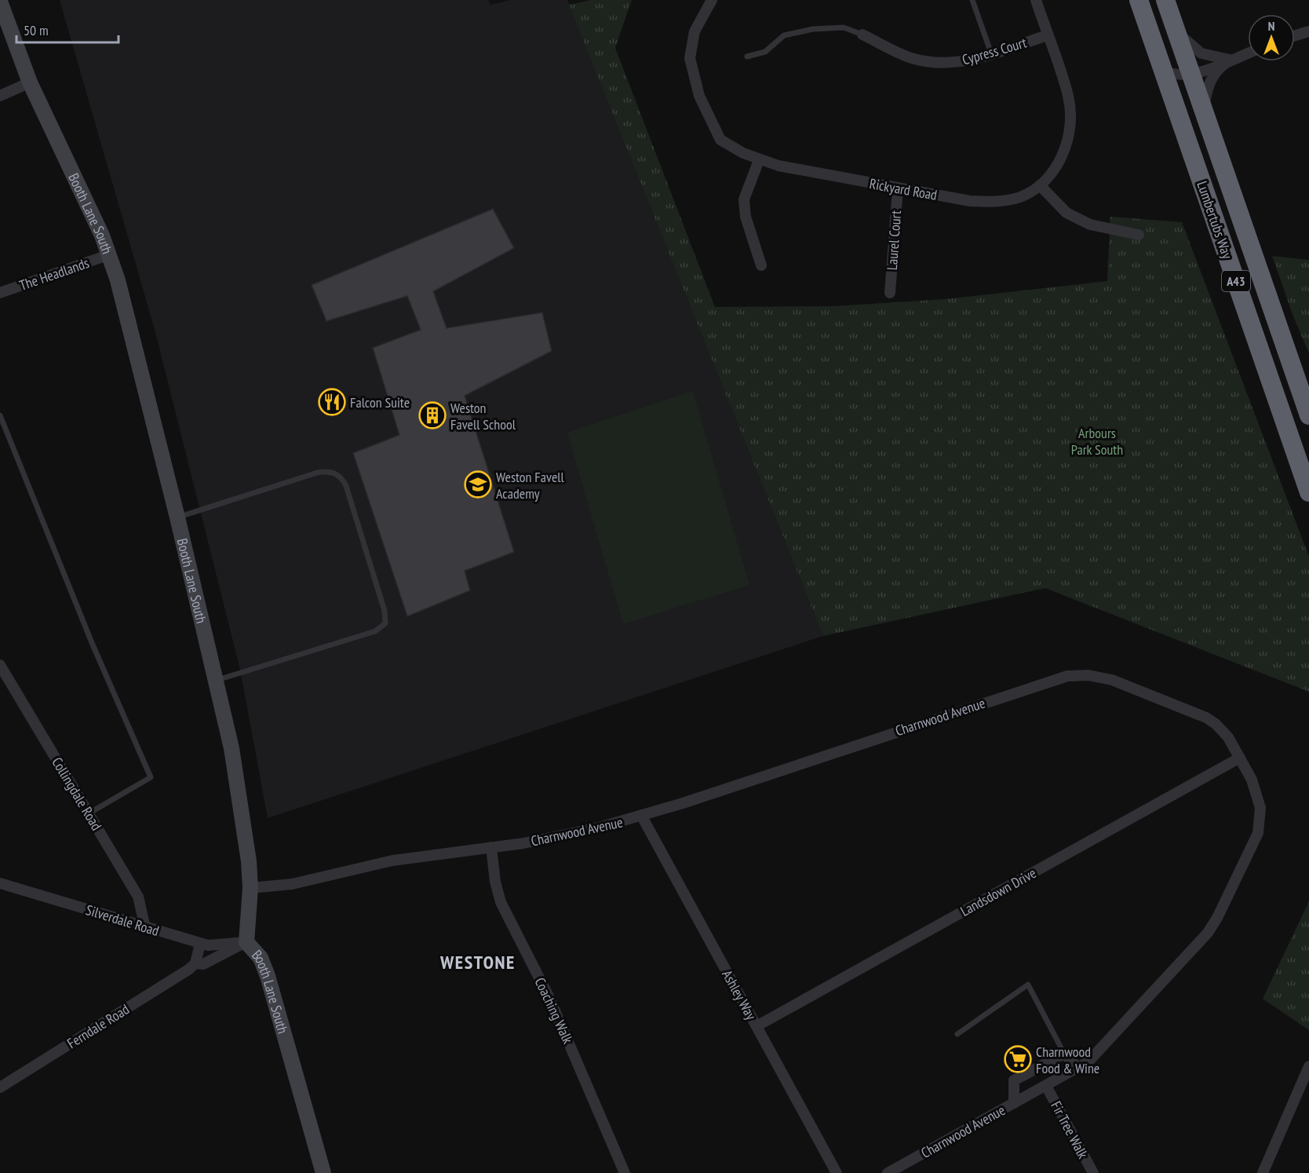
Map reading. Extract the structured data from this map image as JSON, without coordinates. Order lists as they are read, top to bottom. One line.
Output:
{"streets":{"highway":["Lumbertubs Way","A43"],"street":["Cypress Court","Rickyard Road","Booth Lane South","Laurel Court","The Headlands","Charnwood Avenue","Collingdale Road","Landsdown Drive","Silverdale Road","Ashley Way","Coaching Walk","Ferndale Road","Fir Tree Walk"]},"crossings":[["Cypress Court","Rickyard Road"],["Rickyard Road","Laurel Court"],["Booth Lane South","The Headlands"],["Booth Lane South","Charnwood Avenue"],["Booth Lane South","Silverdale Road"],["Booth Lane South","Ferndale Road"],["Charnwood Avenue","Landsdown Drive"],["Charnwood Avenue","Ashley Way"],["Charnwood Avenue","Coaching Walk"],["Charnwood Avenue","Fir Tree Walk"],["Collingdale Road","Silverdale Road"],["Landsdown Drive","Ashley Way"],["Silverdale Road","Ferndale Road"]],"districts":["WESTONE"],"parks":["Arbours Park South"],"places":{"restaurant":["Falcon Suite"],"building":["Weston Favell School"],"school or university":["Weston Favell Academy"],"supermarket":["Charnwood Food & Wine"]},"scale_bar":"50 m","north":"top"}
